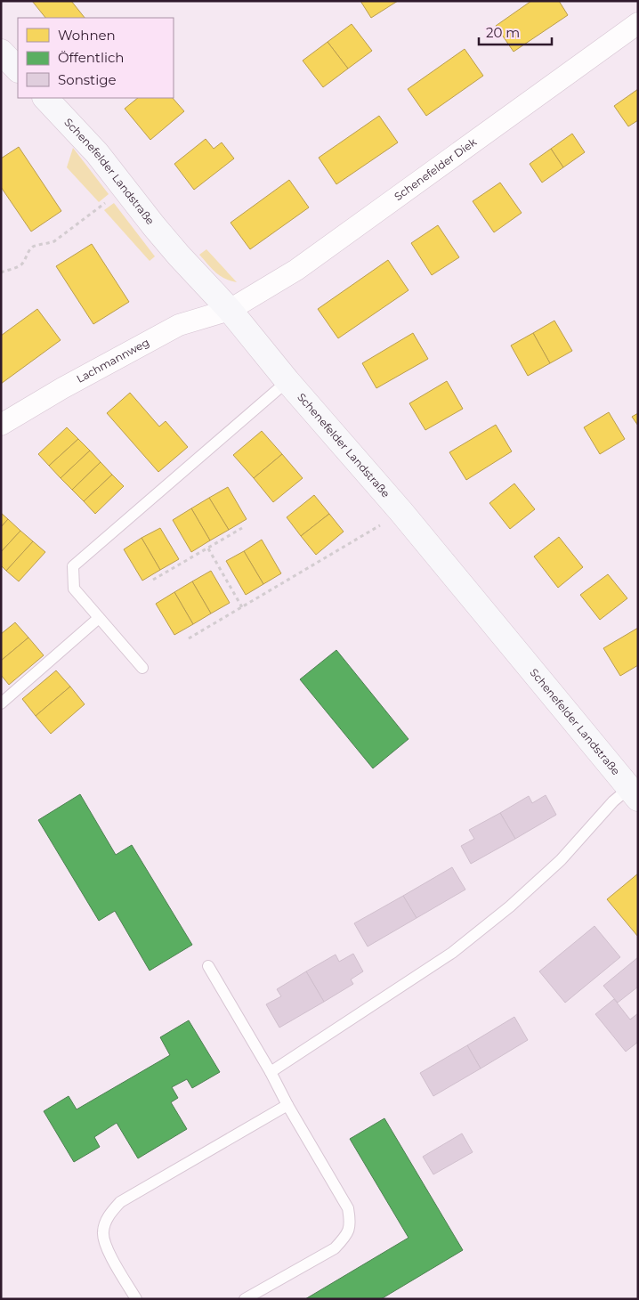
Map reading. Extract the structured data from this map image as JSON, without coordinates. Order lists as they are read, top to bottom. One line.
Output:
{"streets":{"street":["Schenefelder Diek","Schenefelder Landstraße","Lachmannweg"]},"crossings":[["Schenefelder Diek","Schenefelder Landstraße"],["Schenefelder Diek","Lachmannweg"],["Schenefelder Landstraße","Lachmannweg"]],"legend":["Wohnen","Öffentlich","Sonstige"],"scale_bar":"20 m"}
